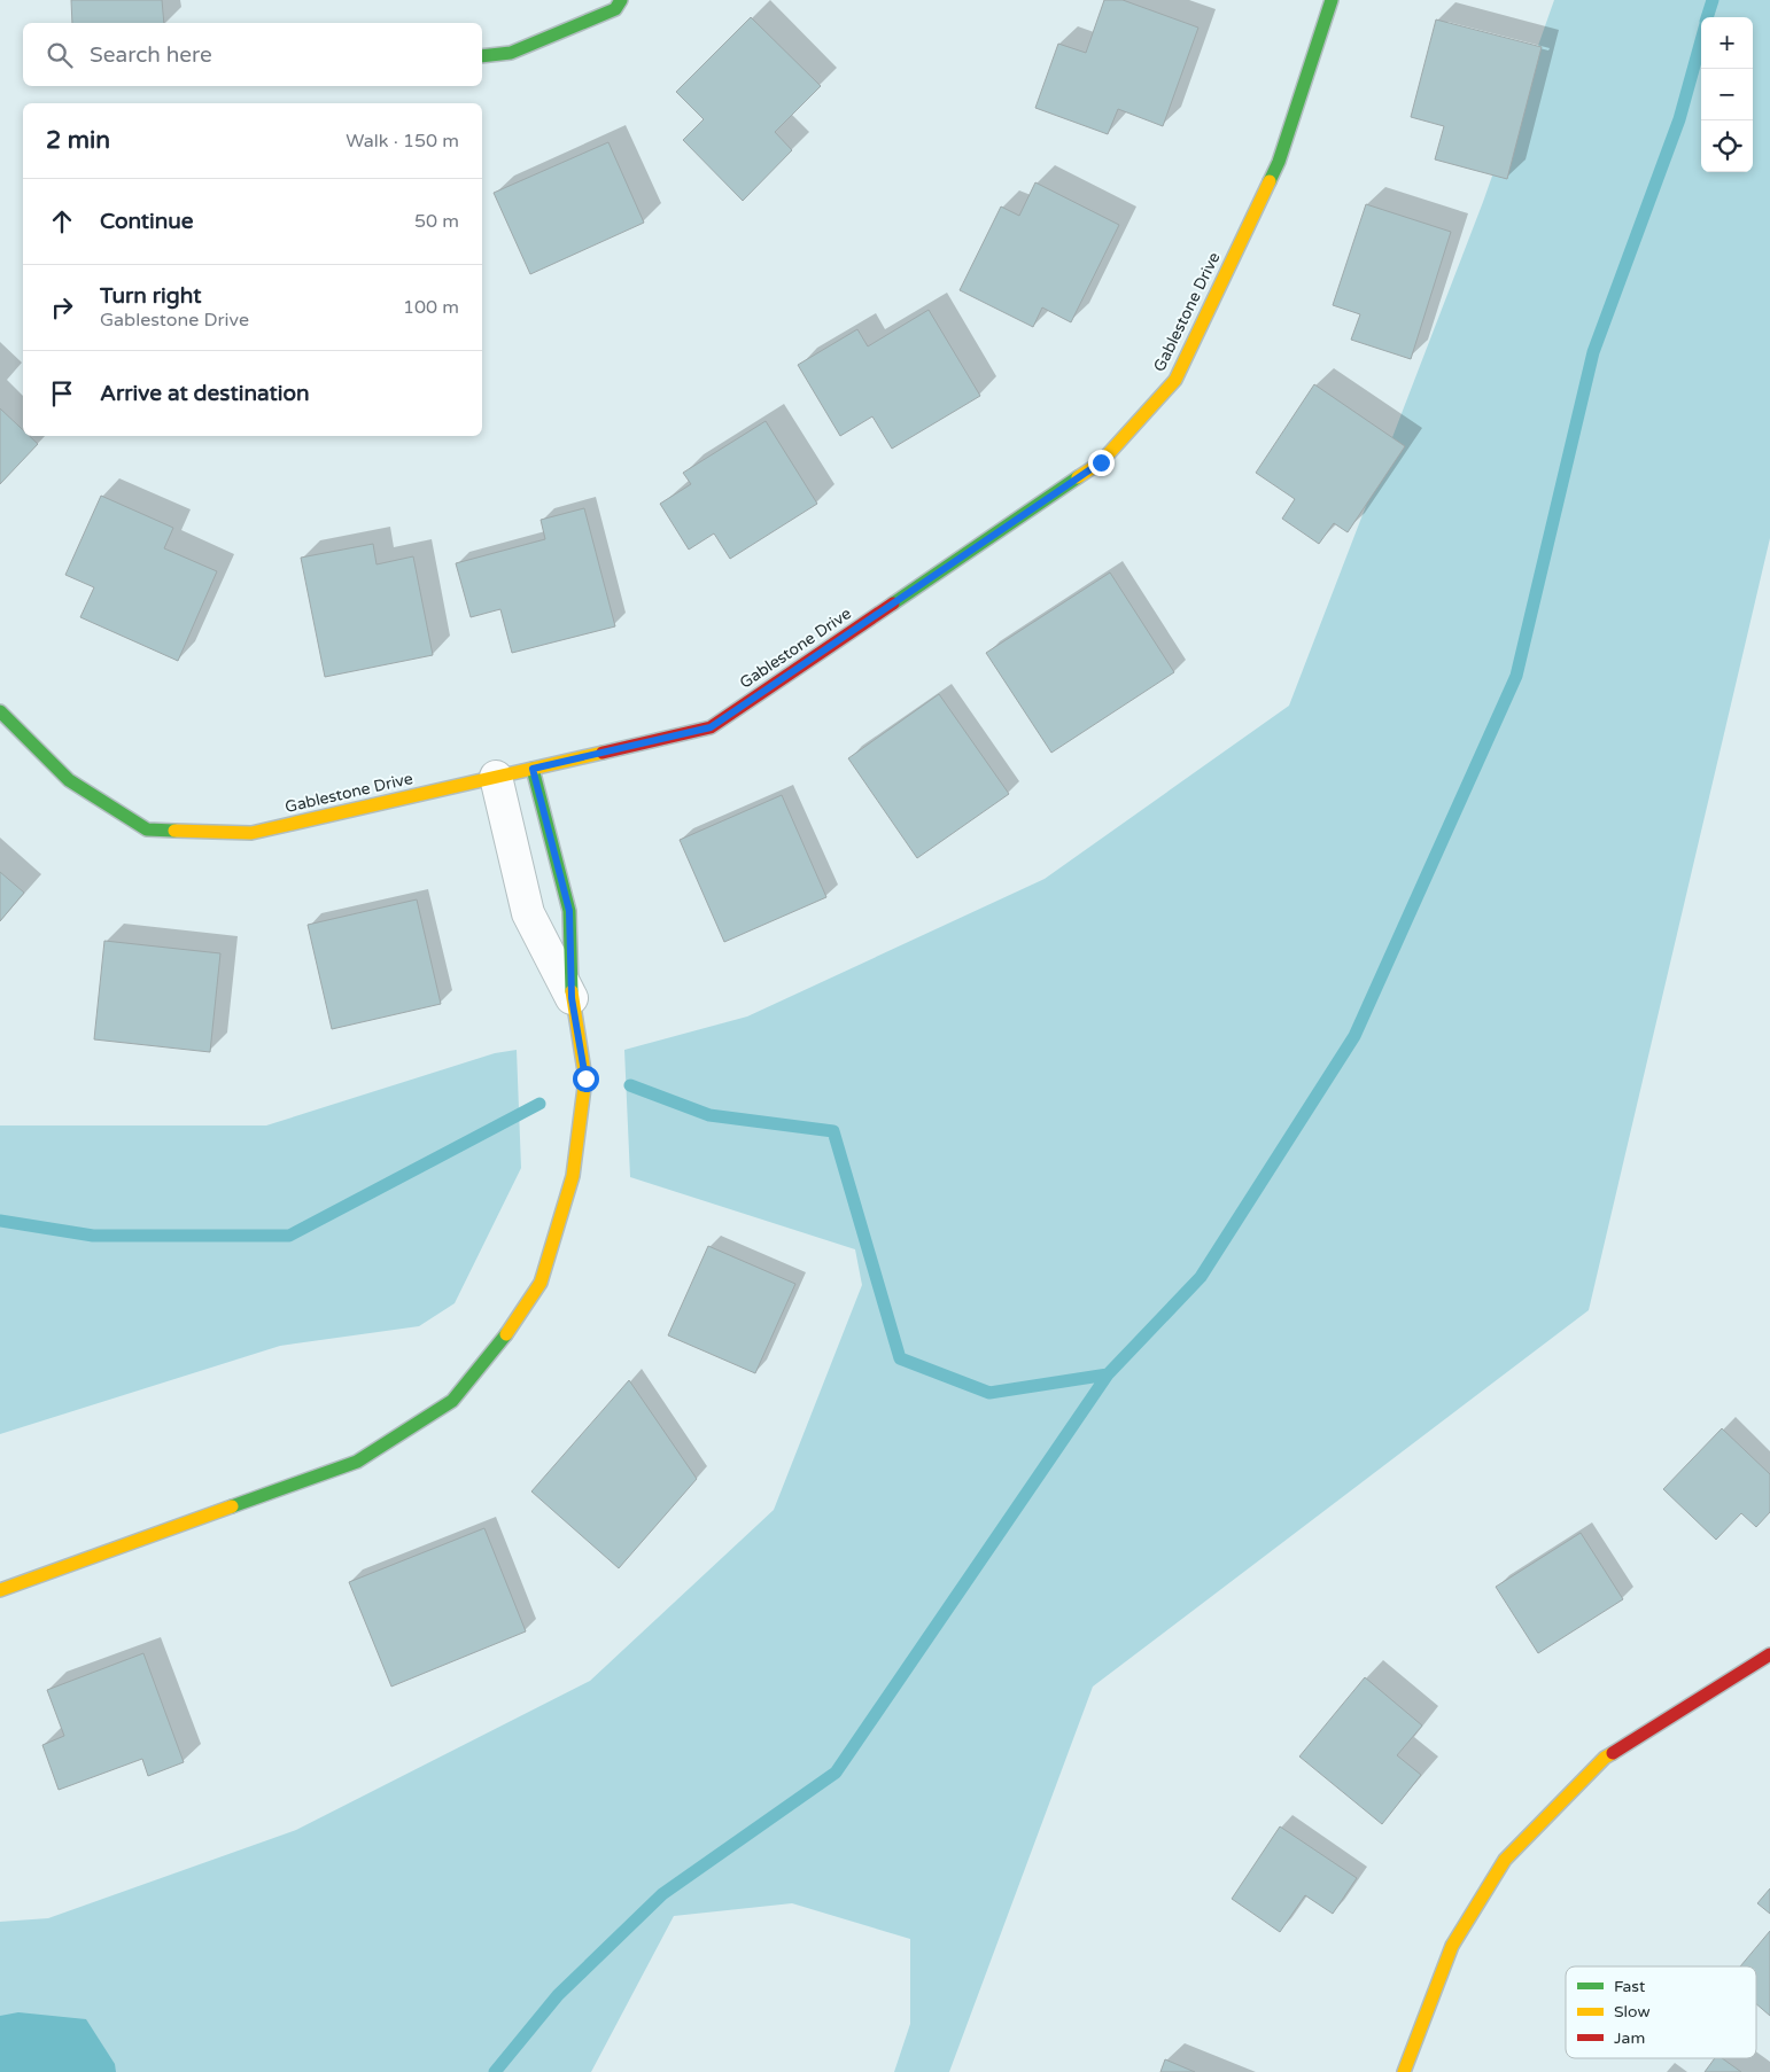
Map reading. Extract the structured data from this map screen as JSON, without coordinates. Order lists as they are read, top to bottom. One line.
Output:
{"streets":{"street":["Gablestone Drive"]},"legend":["Fast","Slow","Jam"],"page":{"map_buttons":["+","−"],"search":"Search here","heading":["2 min","Walk · 150 m"],"list":[["Continue","50 m"],["Turn right","Gablestone Drive","100 m"],"Arrive at destination"]}}
